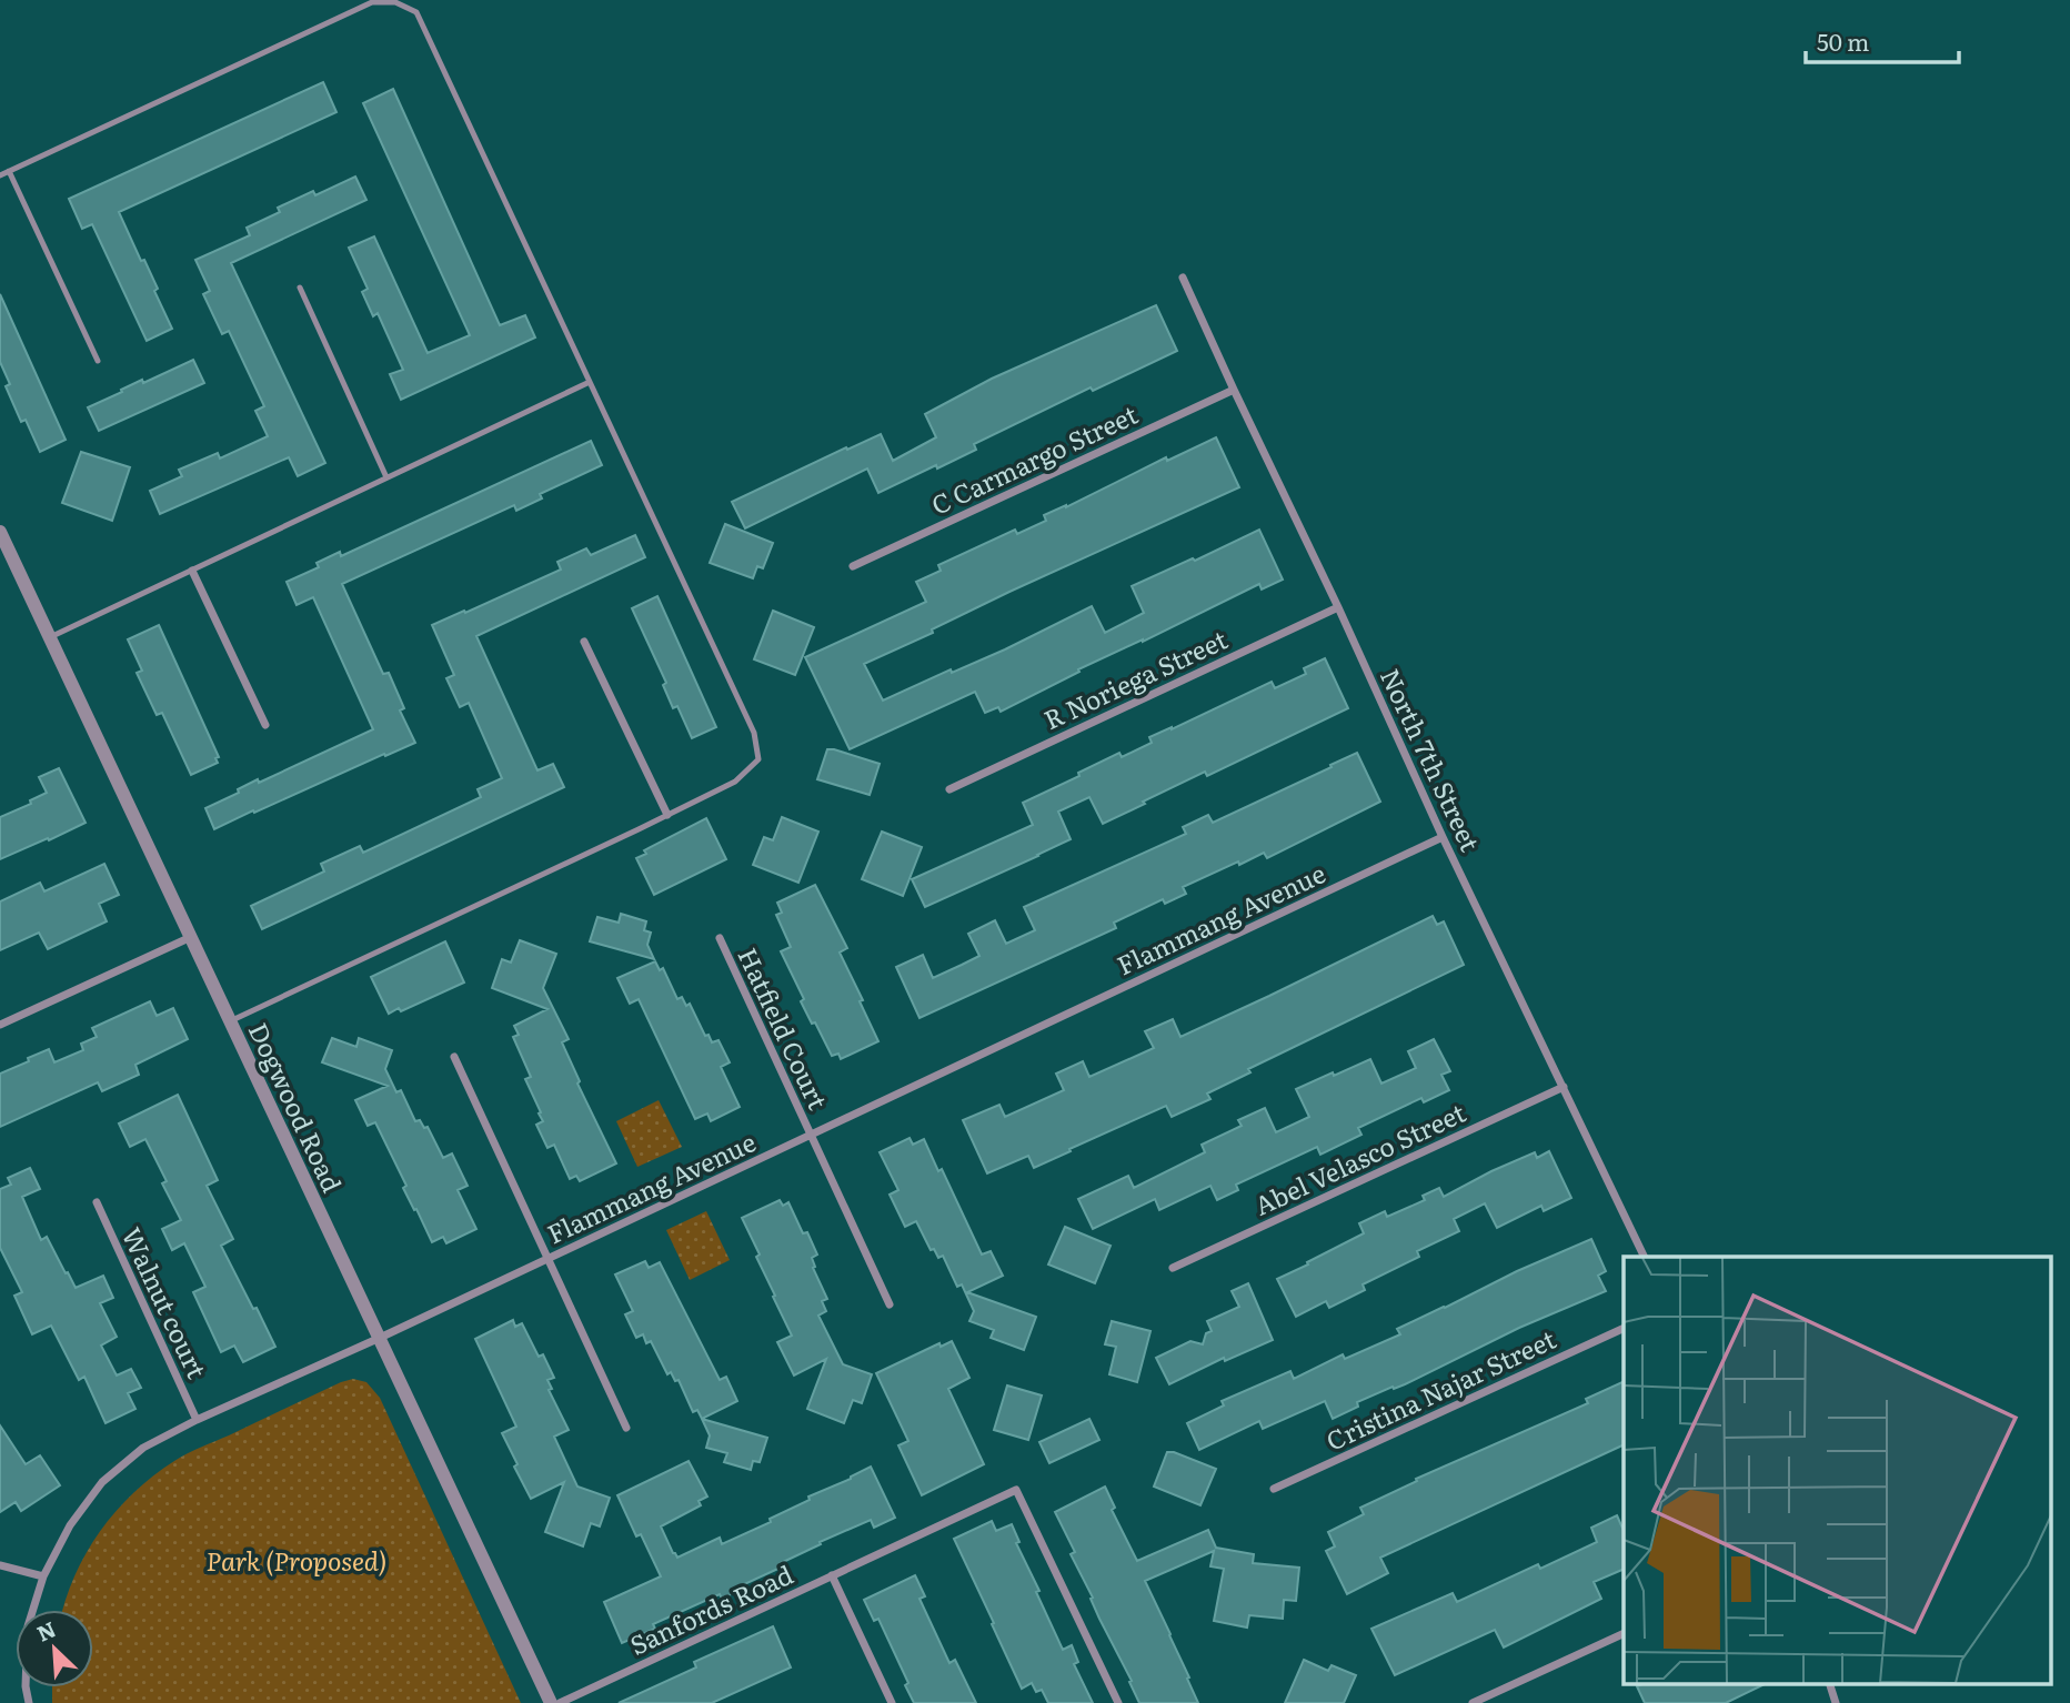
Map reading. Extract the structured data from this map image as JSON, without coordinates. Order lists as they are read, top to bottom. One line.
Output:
{"streets":{"street":["C Carmargo Street","R Noriega Street","North 7th Street","Flammang Avenue","Hatfield Court","Dogwood Road","Abel Velasco Street","Walnut court","Cristina Najar Street","Sanfords Road"]},"crossings":[["C Carmargo Street","North 7th Street"],["R Noriega Street","North 7th Street"],["North 7th Street","Flammang Avenue"],["North 7th Street","Abel Velasco Street"],["Flammang Avenue","Hatfield Court"],["Flammang Avenue","Dogwood Road"],["Flammang Avenue","Walnut court"]],"parks":["Park (Proposed)"],"scale_bar":"50 m","north":"top left"}
